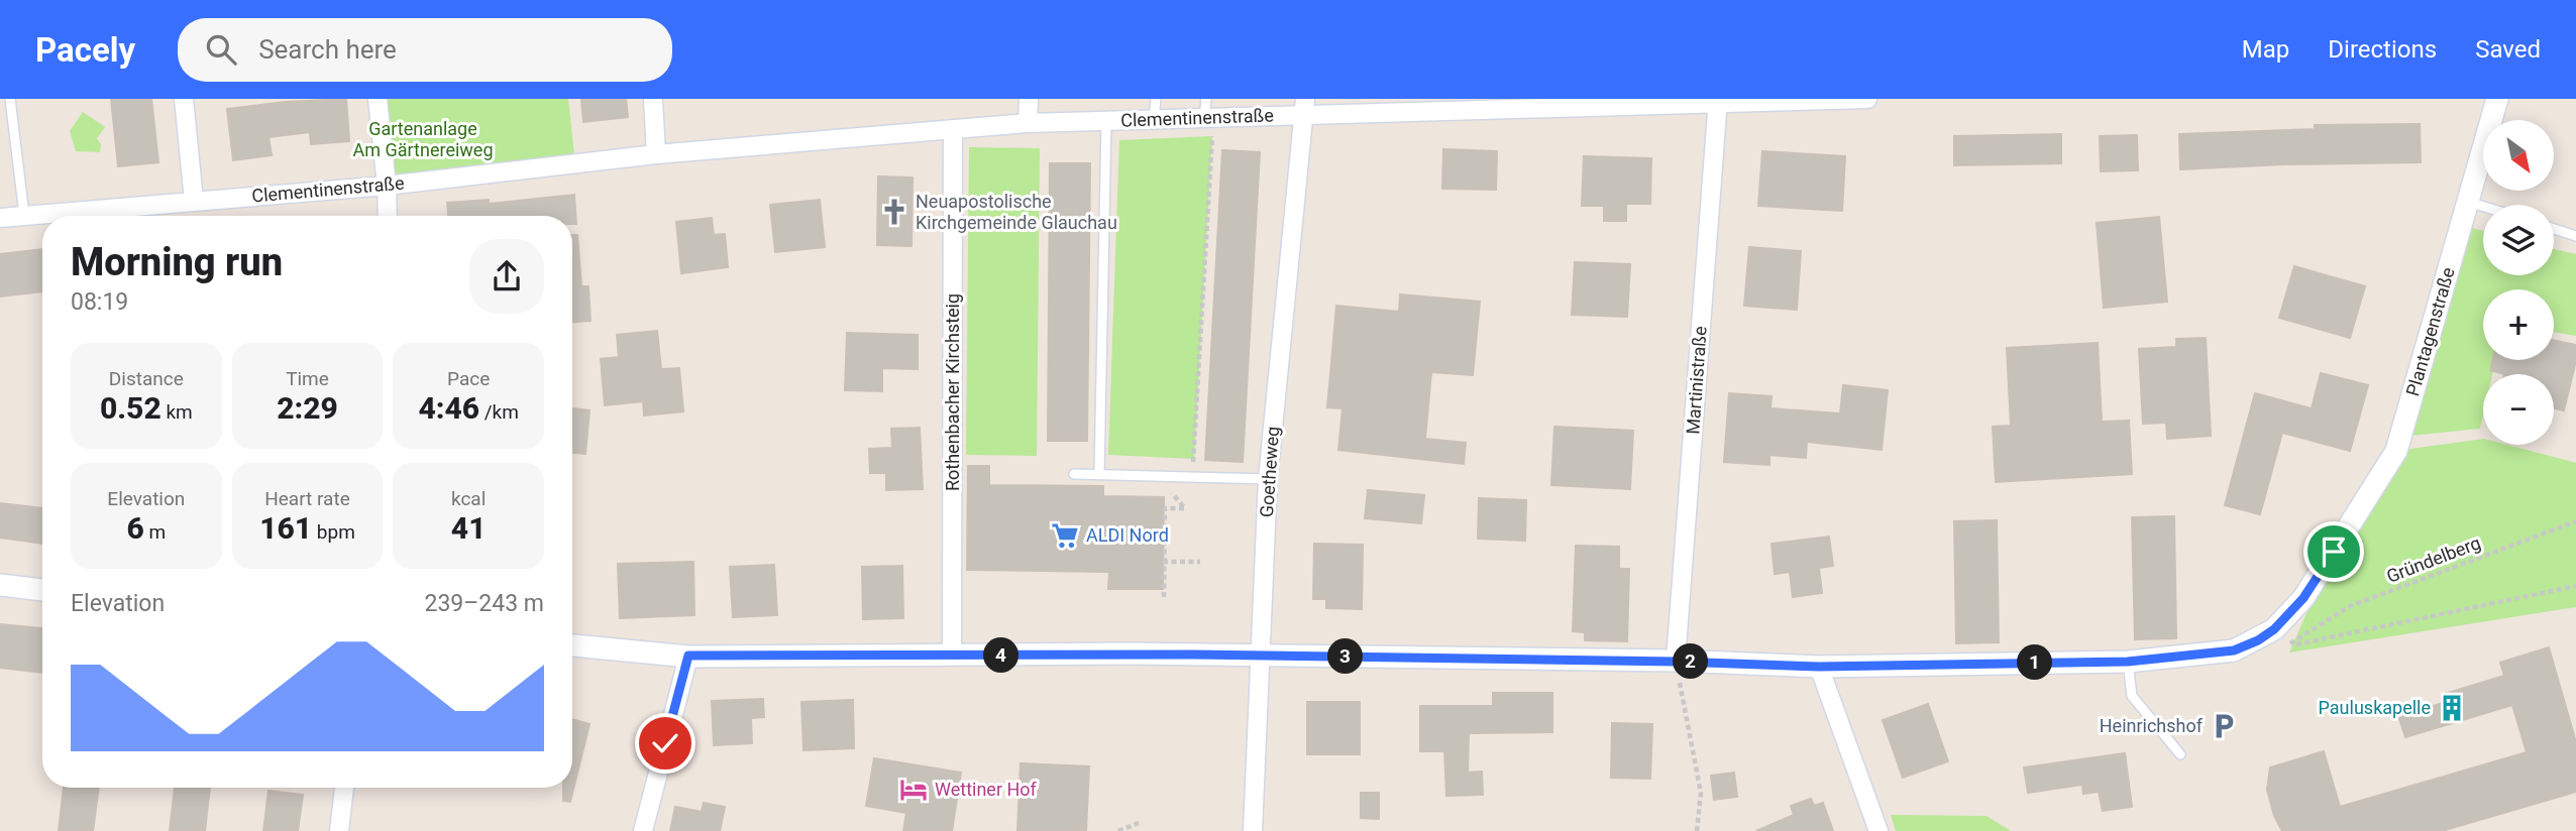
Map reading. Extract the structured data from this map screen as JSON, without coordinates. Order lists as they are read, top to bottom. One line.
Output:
{"streets":{"street":["Clementinenstraße","Plantagenstraße","Martinistraße","Rothenbacher Kirchsteig","Goetheweg"],"path":["Gründelberg"]},"crossings":[["Clementinenstraße","Martinistraße"],["Clementinenstraße","Rothenbacher Kirchsteig"],["Clementinenstraße","Goetheweg"]],"parks":["Gartenanlage Am Gärtnereiweg"],"places":{"church":["Neuapostolische Kirchgemeinde Glauchau"],"supermarket":["ALDI Nord"],"building":["Pauluskapelle"],"parking":["Heinrichshof"],"hotel":["Wettiner Hof"]},"north":"bottom right","page":{"header":"Pacely","search":"Search here","nav":["Map","Directions","Saved"],"map_buttons":["+","−"],"heading":["Morning run","08:19"],"stats":[["Distance","0.52 km"],["Time","2:29"],["Pace","4:46 /km"],["Elevation","6 m"],["Heart rate","161 bpm"],["kcal","41"]],"chart":["Elevation","239–243 m"],"pins":["4","3","2","1"]}}
